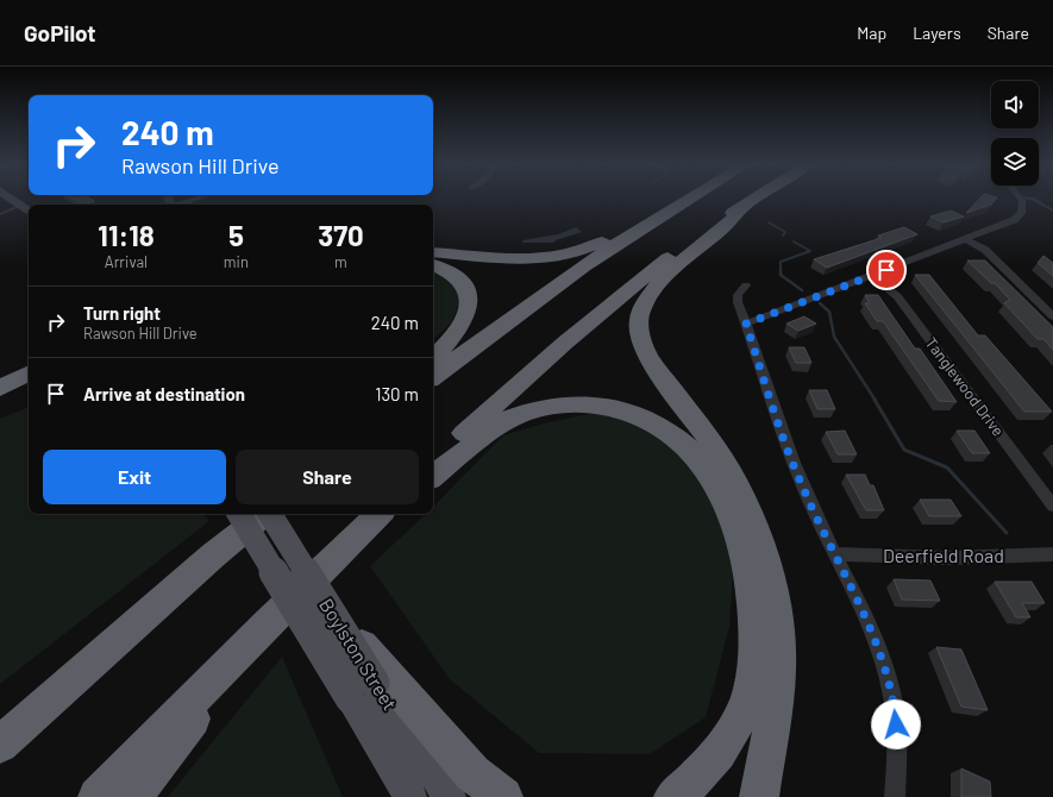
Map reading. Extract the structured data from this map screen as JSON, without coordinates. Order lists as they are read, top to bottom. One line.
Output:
{"streets":{"main road":["Boylston Street"],"street":["Tanglewood Drive","Deerfield Road"]},"page":{"header":"GoPilot","nav":["Map","Layers","Share"],"turn":["240 m","Rawson Hill Drive"],"eta":["11:18","Arrival","5","min","370","m"],"list":[{"name":"Turn right","note":"Rawson Hill Drive","value":"240 m"},{"name":"Arrive at destination","value":"130 m"}],"buttons":["Exit","Share"]}}
